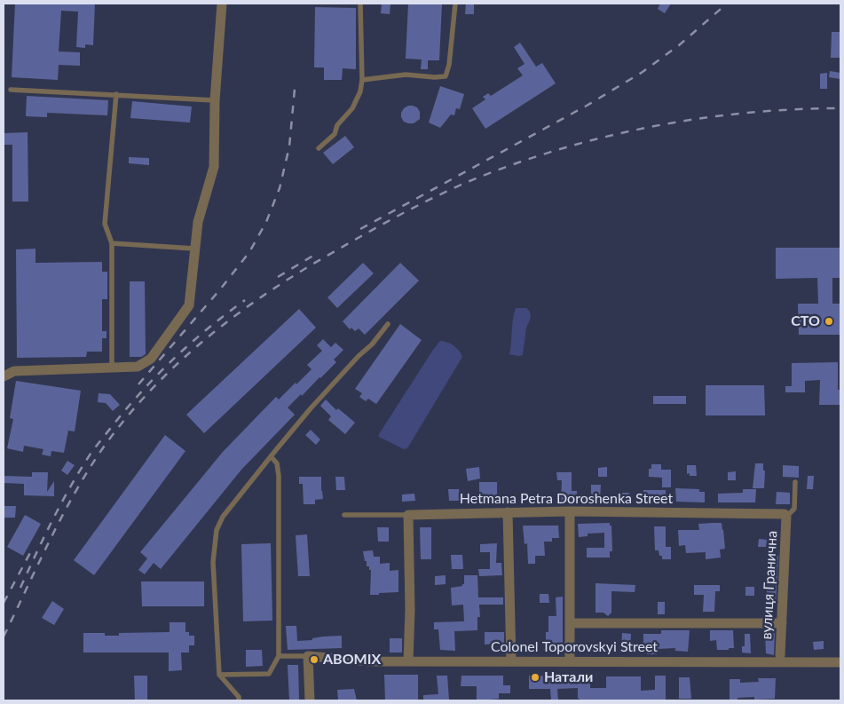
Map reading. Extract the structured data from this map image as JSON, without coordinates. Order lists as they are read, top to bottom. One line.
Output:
{"streets":{"street":["Hetmana Petra Doroshenka Street","вулиця Гранична","Colonel Toporovskyi Street"]},"crossings":[["Hetmana Petra Doroshenka Street","вулиця Гранична"]],"places":["СТО","ABOMIX","Натали"]}
